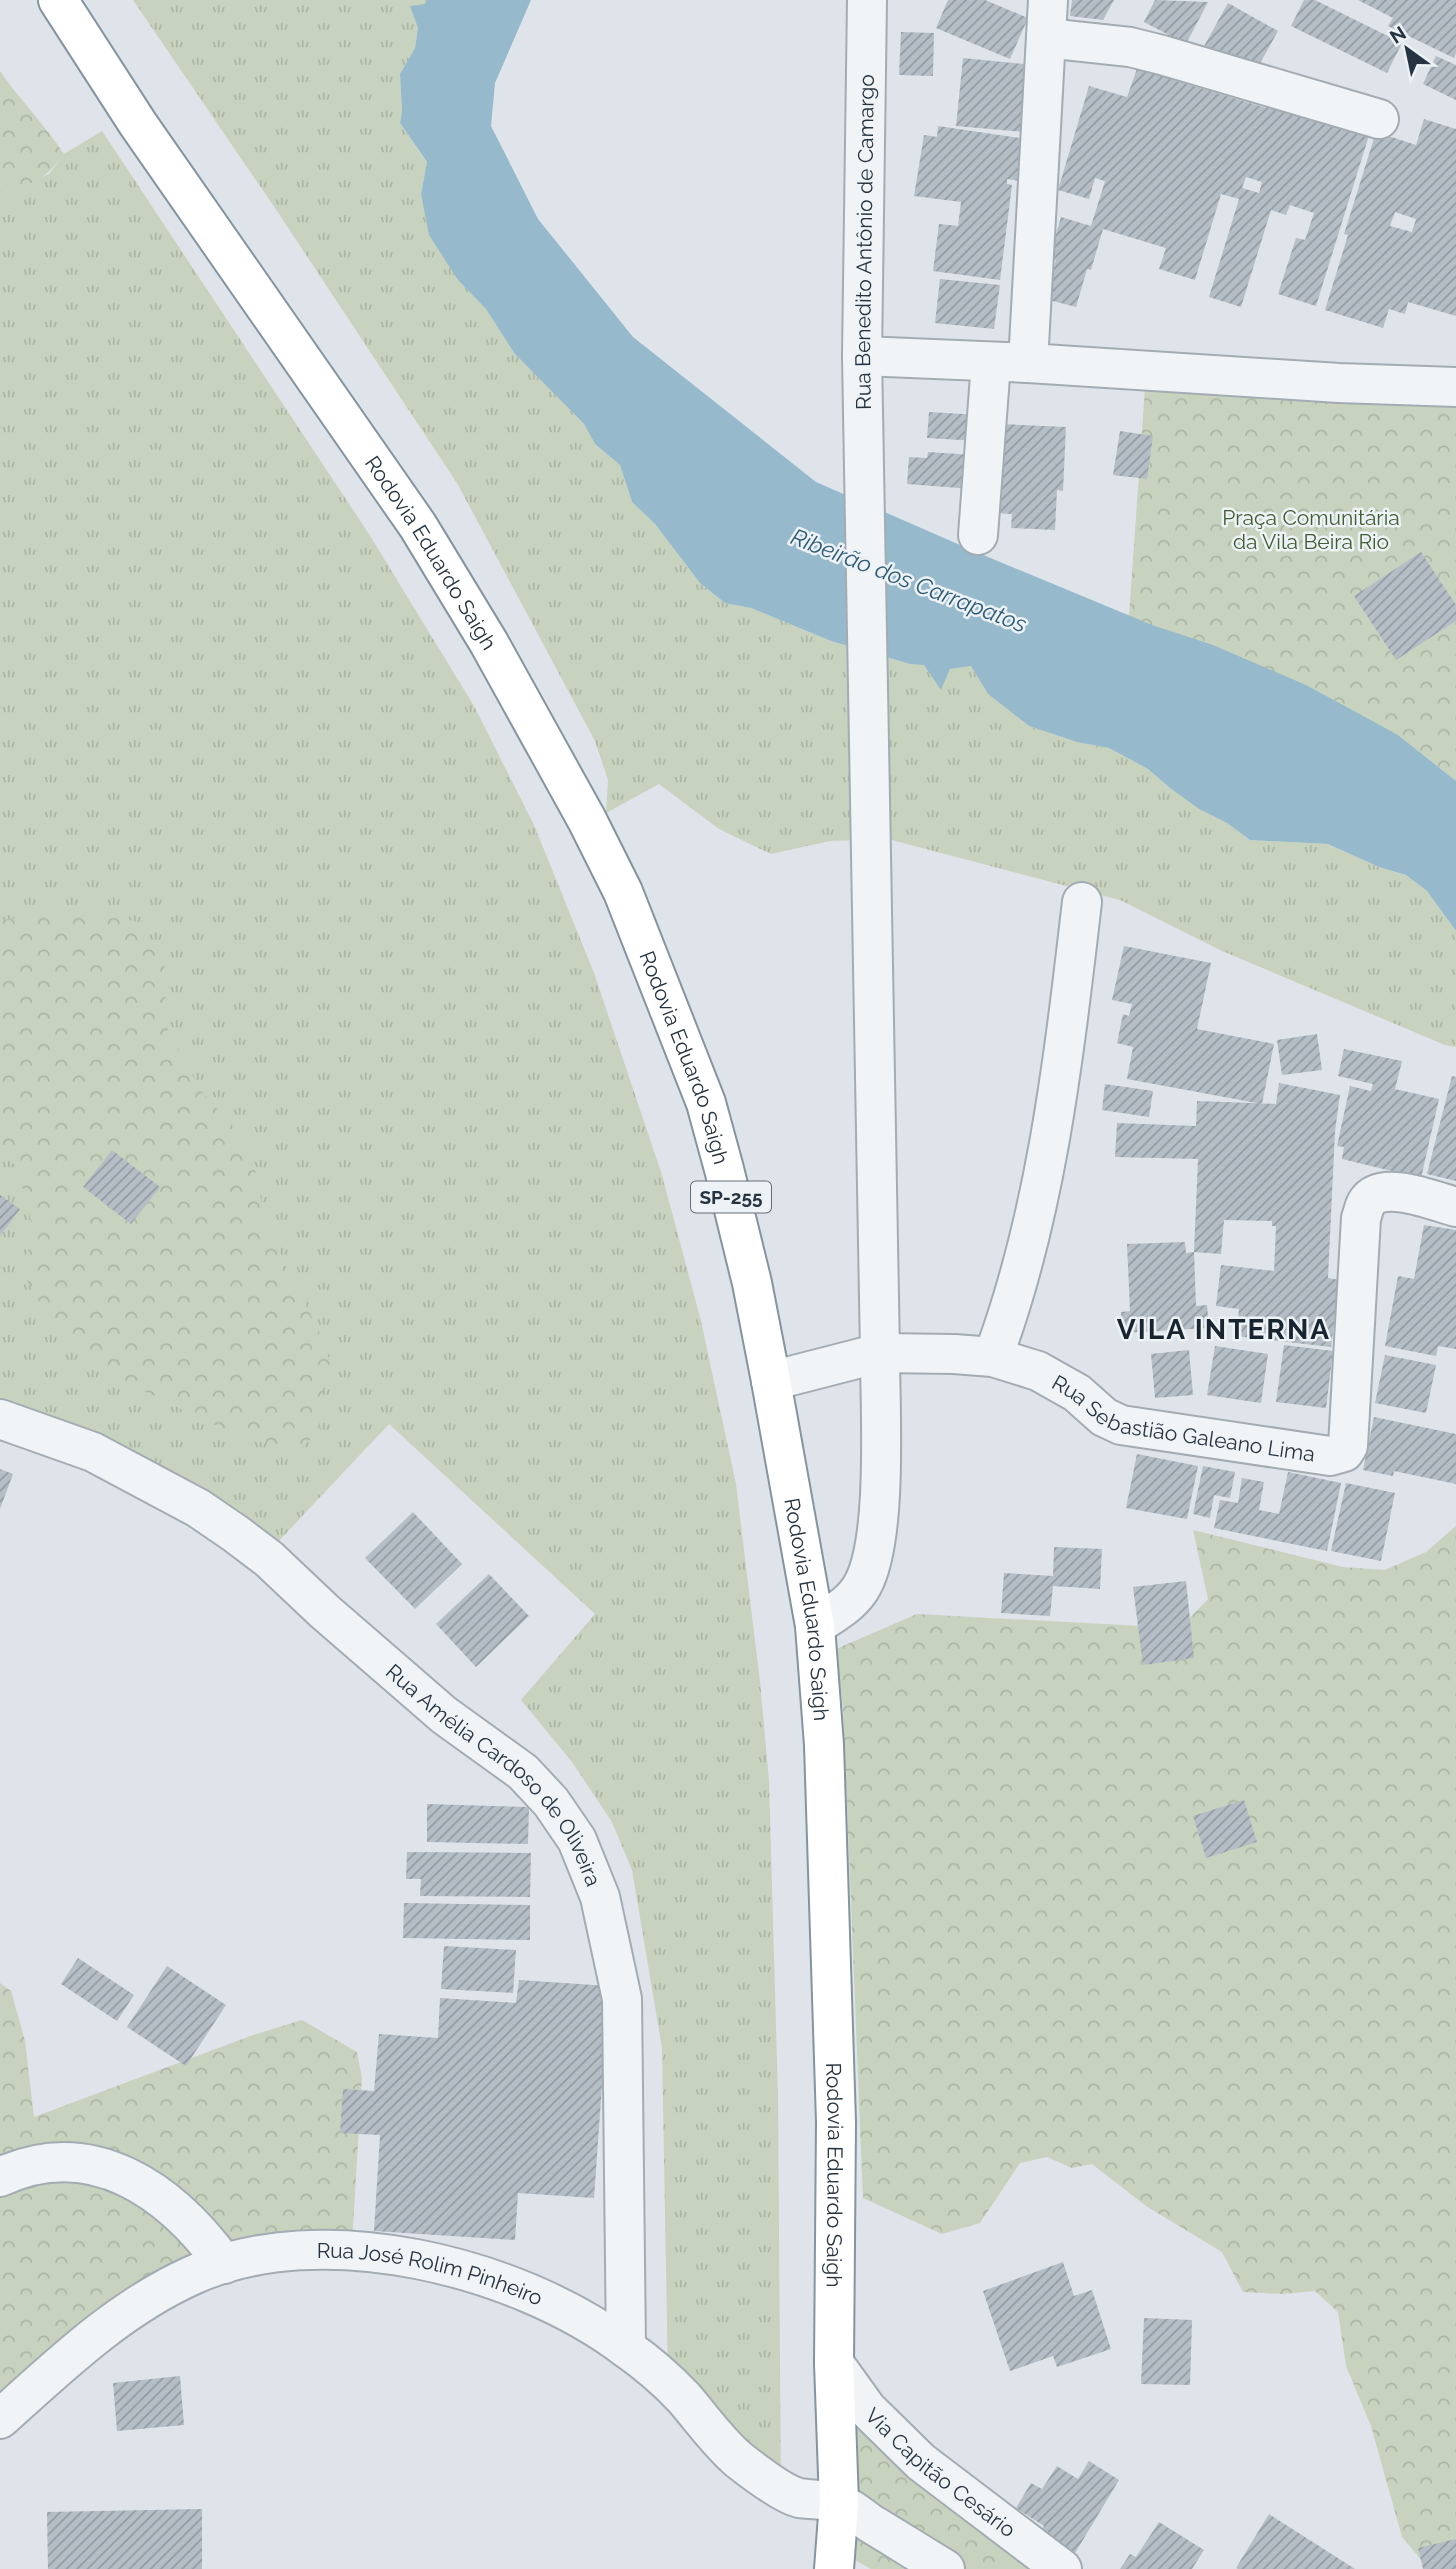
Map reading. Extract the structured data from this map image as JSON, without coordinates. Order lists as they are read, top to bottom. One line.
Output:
{"streets":{"highway":["Rodovia Eduardo Saigh","SP-255"],"street":["Rua Benedito Antônio de Camargo","Rua Sebastião Galeano Lima","Rua Amélia Cardoso de Oliveira","Rua José Rolim Pinheiro","Via Capitão Cesário"]},"crossings":[["Rua Benedito Antônio de Camargo","Rodovia Eduardo Saigh"],["Rua Benedito Antônio de Camargo","Rua Sebastião Galeano Lima"],["Rodovia Eduardo Saigh","Rua Sebastião Galeano Lima"],["Rodovia Eduardo Saigh","Rua José Rolim Pinheiro"],["Rodovia Eduardo Saigh","Via Capitão Cesário"],["Rua Amélia Cardoso de Oliveira","Rua José Rolim Pinheiro"]],"districts":["VILA INTERNA"],"water":["Ribeirão dos Carrapatos"],"parks":["Praça Comunitária da Vila Beira Rio"],"north":"top left"}
